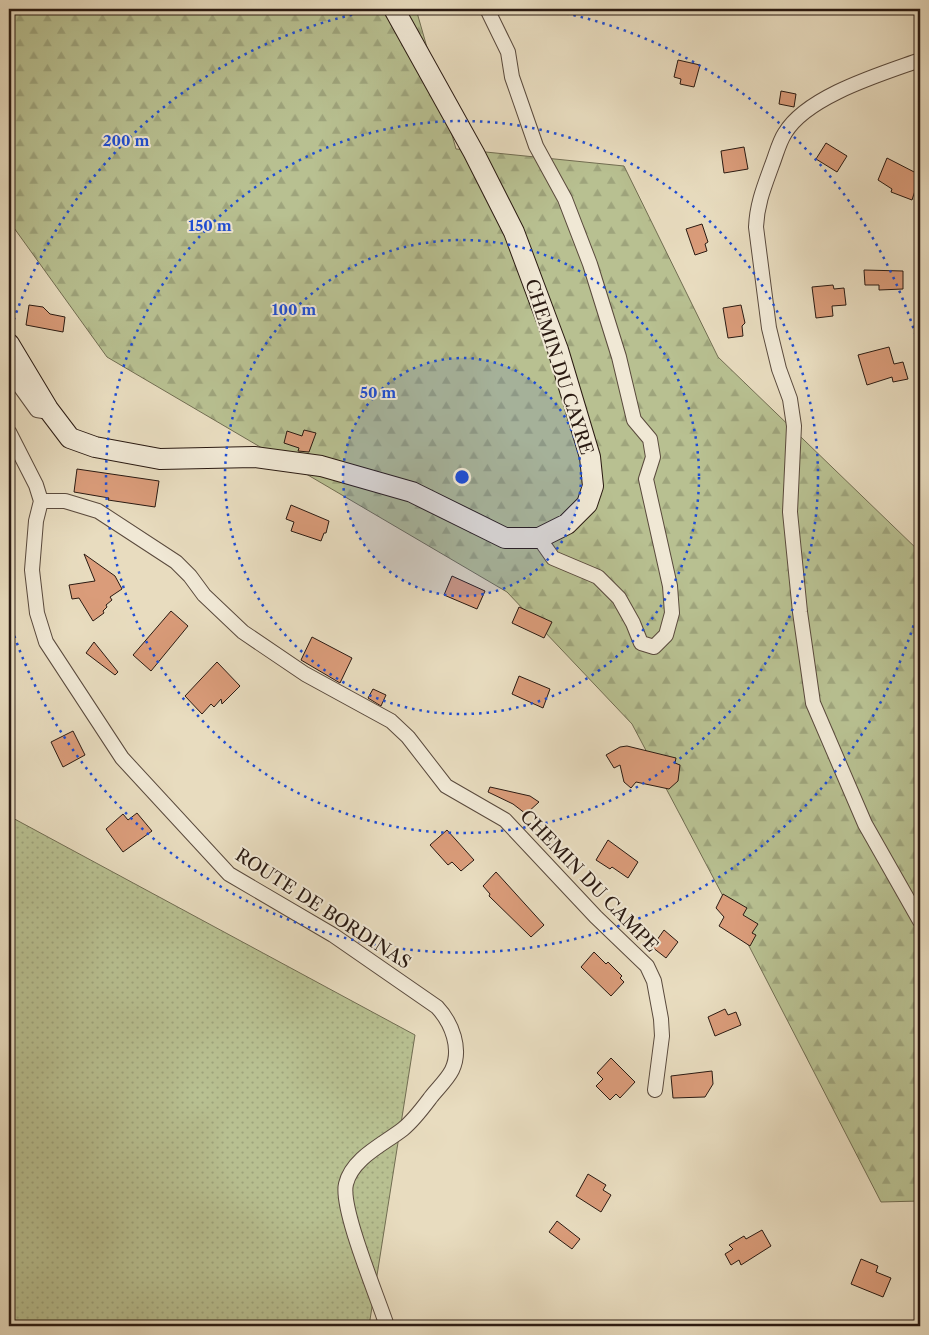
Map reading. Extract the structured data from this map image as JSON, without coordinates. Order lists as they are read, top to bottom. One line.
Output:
{"streets":{"street":["CHEMIN DU CAYRE","CHEMIN DU CAMPE","ROUTE DE BORDINAS"]},"crossings":[["CHEMIN DU CAMPE","ROUTE DE BORDINAS"]],"rings":["200 m","150 m","100 m","50 m"]}
